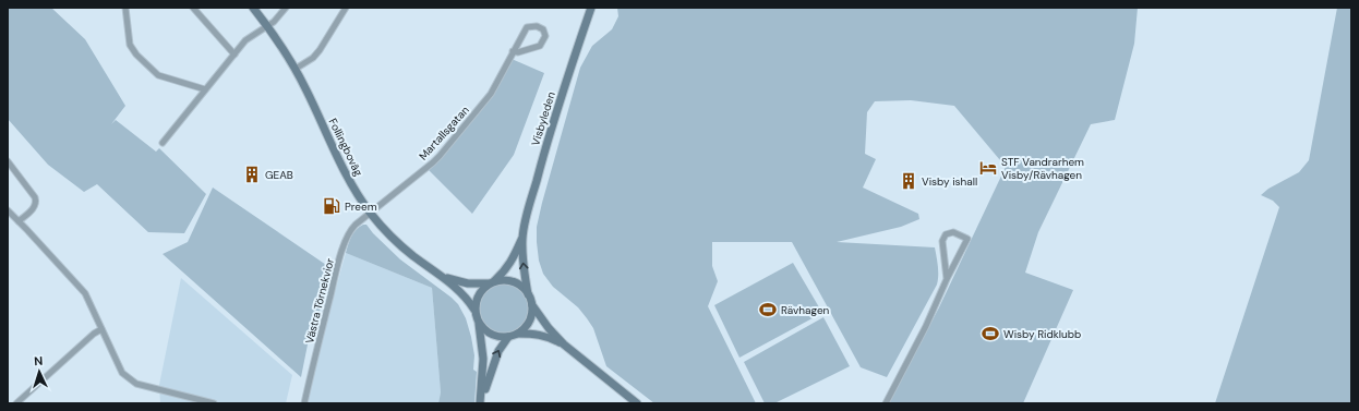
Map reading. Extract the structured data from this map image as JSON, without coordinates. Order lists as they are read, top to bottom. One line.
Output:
{"streets":{"main road":["Visbyleden","Follingboväg"],"street":["Martallsgatan","Västra Törnekvior"]},"crossings":[["Visbyleden","Follingboväg"],["Martallsgatan","Follingboväg"],["Martallsgatan","Västra Törnekvior"],["Follingboväg","Västra Törnekvior"]],"places":{"hotel":["STF Vandrarhem Visby/Rävhagen"],"building":["GEAB","Visby ishall"],"fuel station":["Preem"],"sports":["Rävhagen","Wisby Ridklubb"]},"north":"top"}
